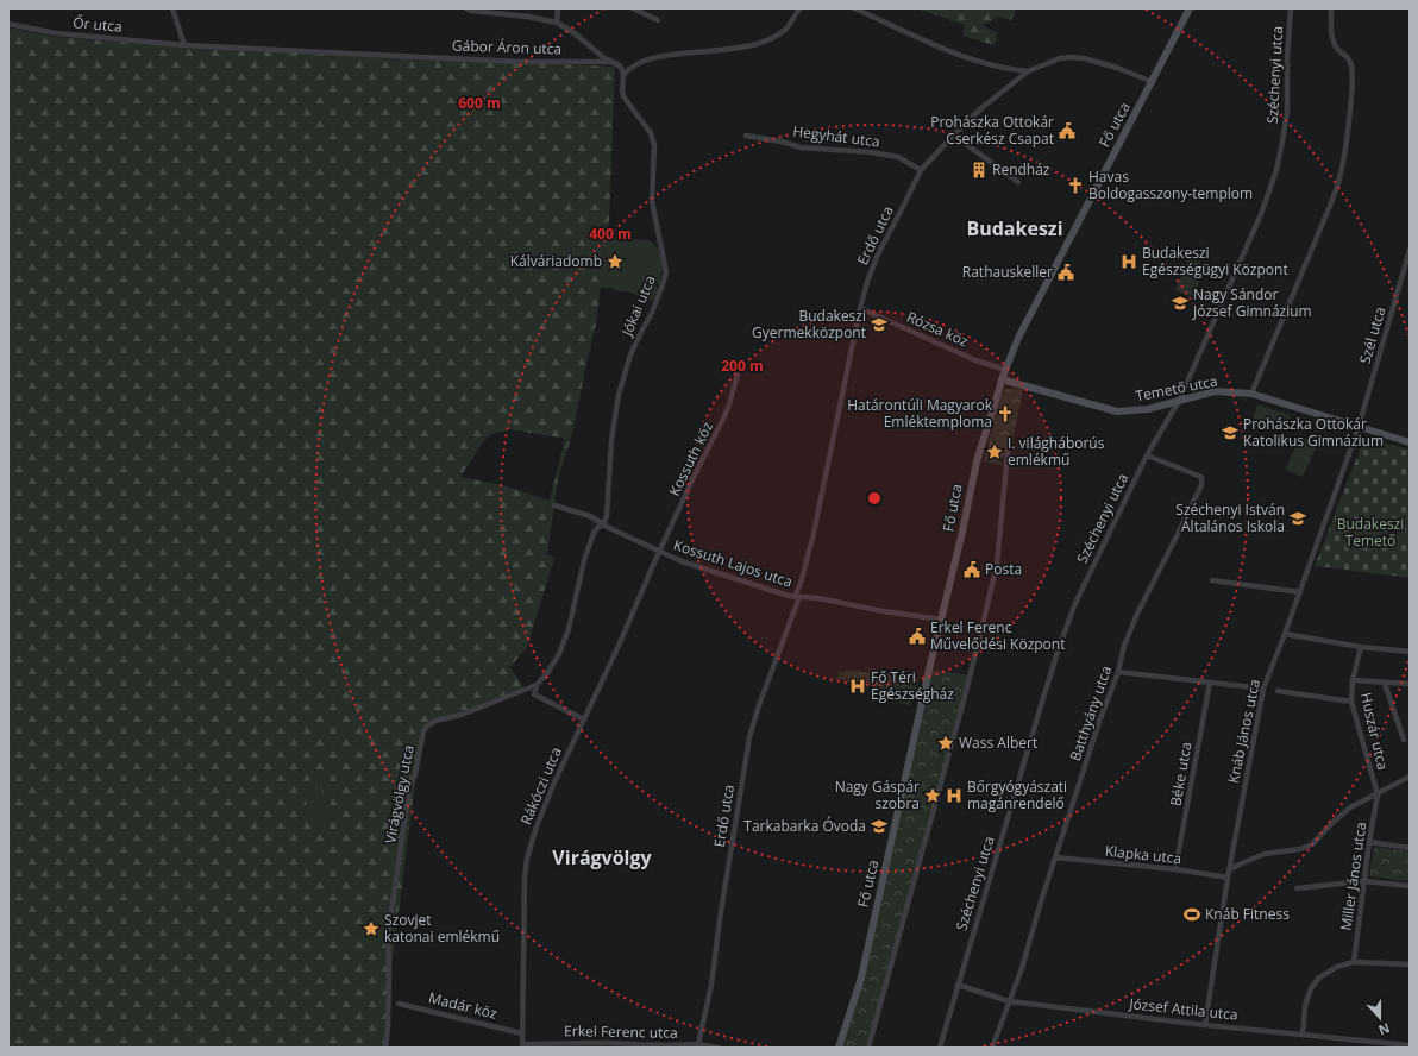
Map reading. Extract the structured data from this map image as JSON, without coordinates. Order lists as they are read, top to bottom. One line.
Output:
{"streets":{"main road":["Fő utca","Temető utca"],"street":["Őr utca","Gábor Áron utca","Széchenyi utca","Hegyhát utca","Erdő utca","Jókai utca","Rózsa köz","Szél utca","Kossuth köz","Kossuth Lajos utca","Batthyány utca","Knáb János utca","Huszár utca","Béke utca","Rákóczi utca","Virágvölgy utca","Klapka utca","Miller János utca","Madár köz","József Attila utca","Erkel Ferenc utca"]},"crossings":[["Őr utca","Gábor Áron utca"],["Széchenyi utca","Temető utca"],["Széchenyi utca","Batthyány utca"],["Széchenyi utca","József Attila utca"],["Fő utca","Erdő utca"],["Fő utca","Rózsa köz"],["Fő utca","Temető utca"],["Fő utca","Kossuth Lajos utca"],["Hegyhát utca","Erdő utca"],["Erdő utca","Rózsa köz"],["Erdő utca","Kossuth Lajos utca"],["Erdő utca","Erkel Ferenc utca"],["Jókai utca","Kossuth Lajos utca"],["Jókai utca","Virágvölgy utca"],["Szél utca","Temető utca"],["Szél utca","Knáb János utca"],["Temető utca","Knáb János utca"],["Kossuth köz","Kossuth Lajos utca"],["Kossuth köz","Rákóczi utca"],["Kossuth Lajos utca","Rákóczi utca"],["Kossuth Lajos utca","Virágvölgy utca"],["Batthyány utca","Klapka utca"],["Batthyány utca","József Attila utca"],["Knáb János utca","Klapka utca"],["Knáb János utca","József Attila utca"],["Huszár utca","Miller János utca"],["Béke utca","Klapka utca"],["Rákóczi utca","Madár köz"],["Rákóczi utca","Erkel Ferenc utca"]],"districts":["Budakeszi","Virágvölgy"],"parks":["Budakeszi Temető"],"places":{"public building":["Prohászka Ottokár Cserkész Csapat","Rathauskeller","Posta","Erkel Ferenc Művelődési Központ"],"building":["Rendház"],"church":["Havas Boldogasszony-templom","Határontúli Magyarok Emléktemploma"],"place":["Kálváriadomb","I. világháborús emlékmű","Wass Albert","Nagy Gáspár szobra","Szovjet katonai emlékmű"],"hospital":["Budakeszi Egészségügyi Központ","Fő Téri Egészségház","Bőrgyógyászati magánrendelő"],"school or university":["Nagy Sándor József Gimnázium","Budakeszi Gyermekközpont","Prohászka Ottokár Katolikus Gimnázium","Széchenyi István Általános Iskola","Tarkabarka Óvoda"],"sports":["Knáb Fitness"]},"north":"bottom","rings":["600 m","400 m","200 m"]}
